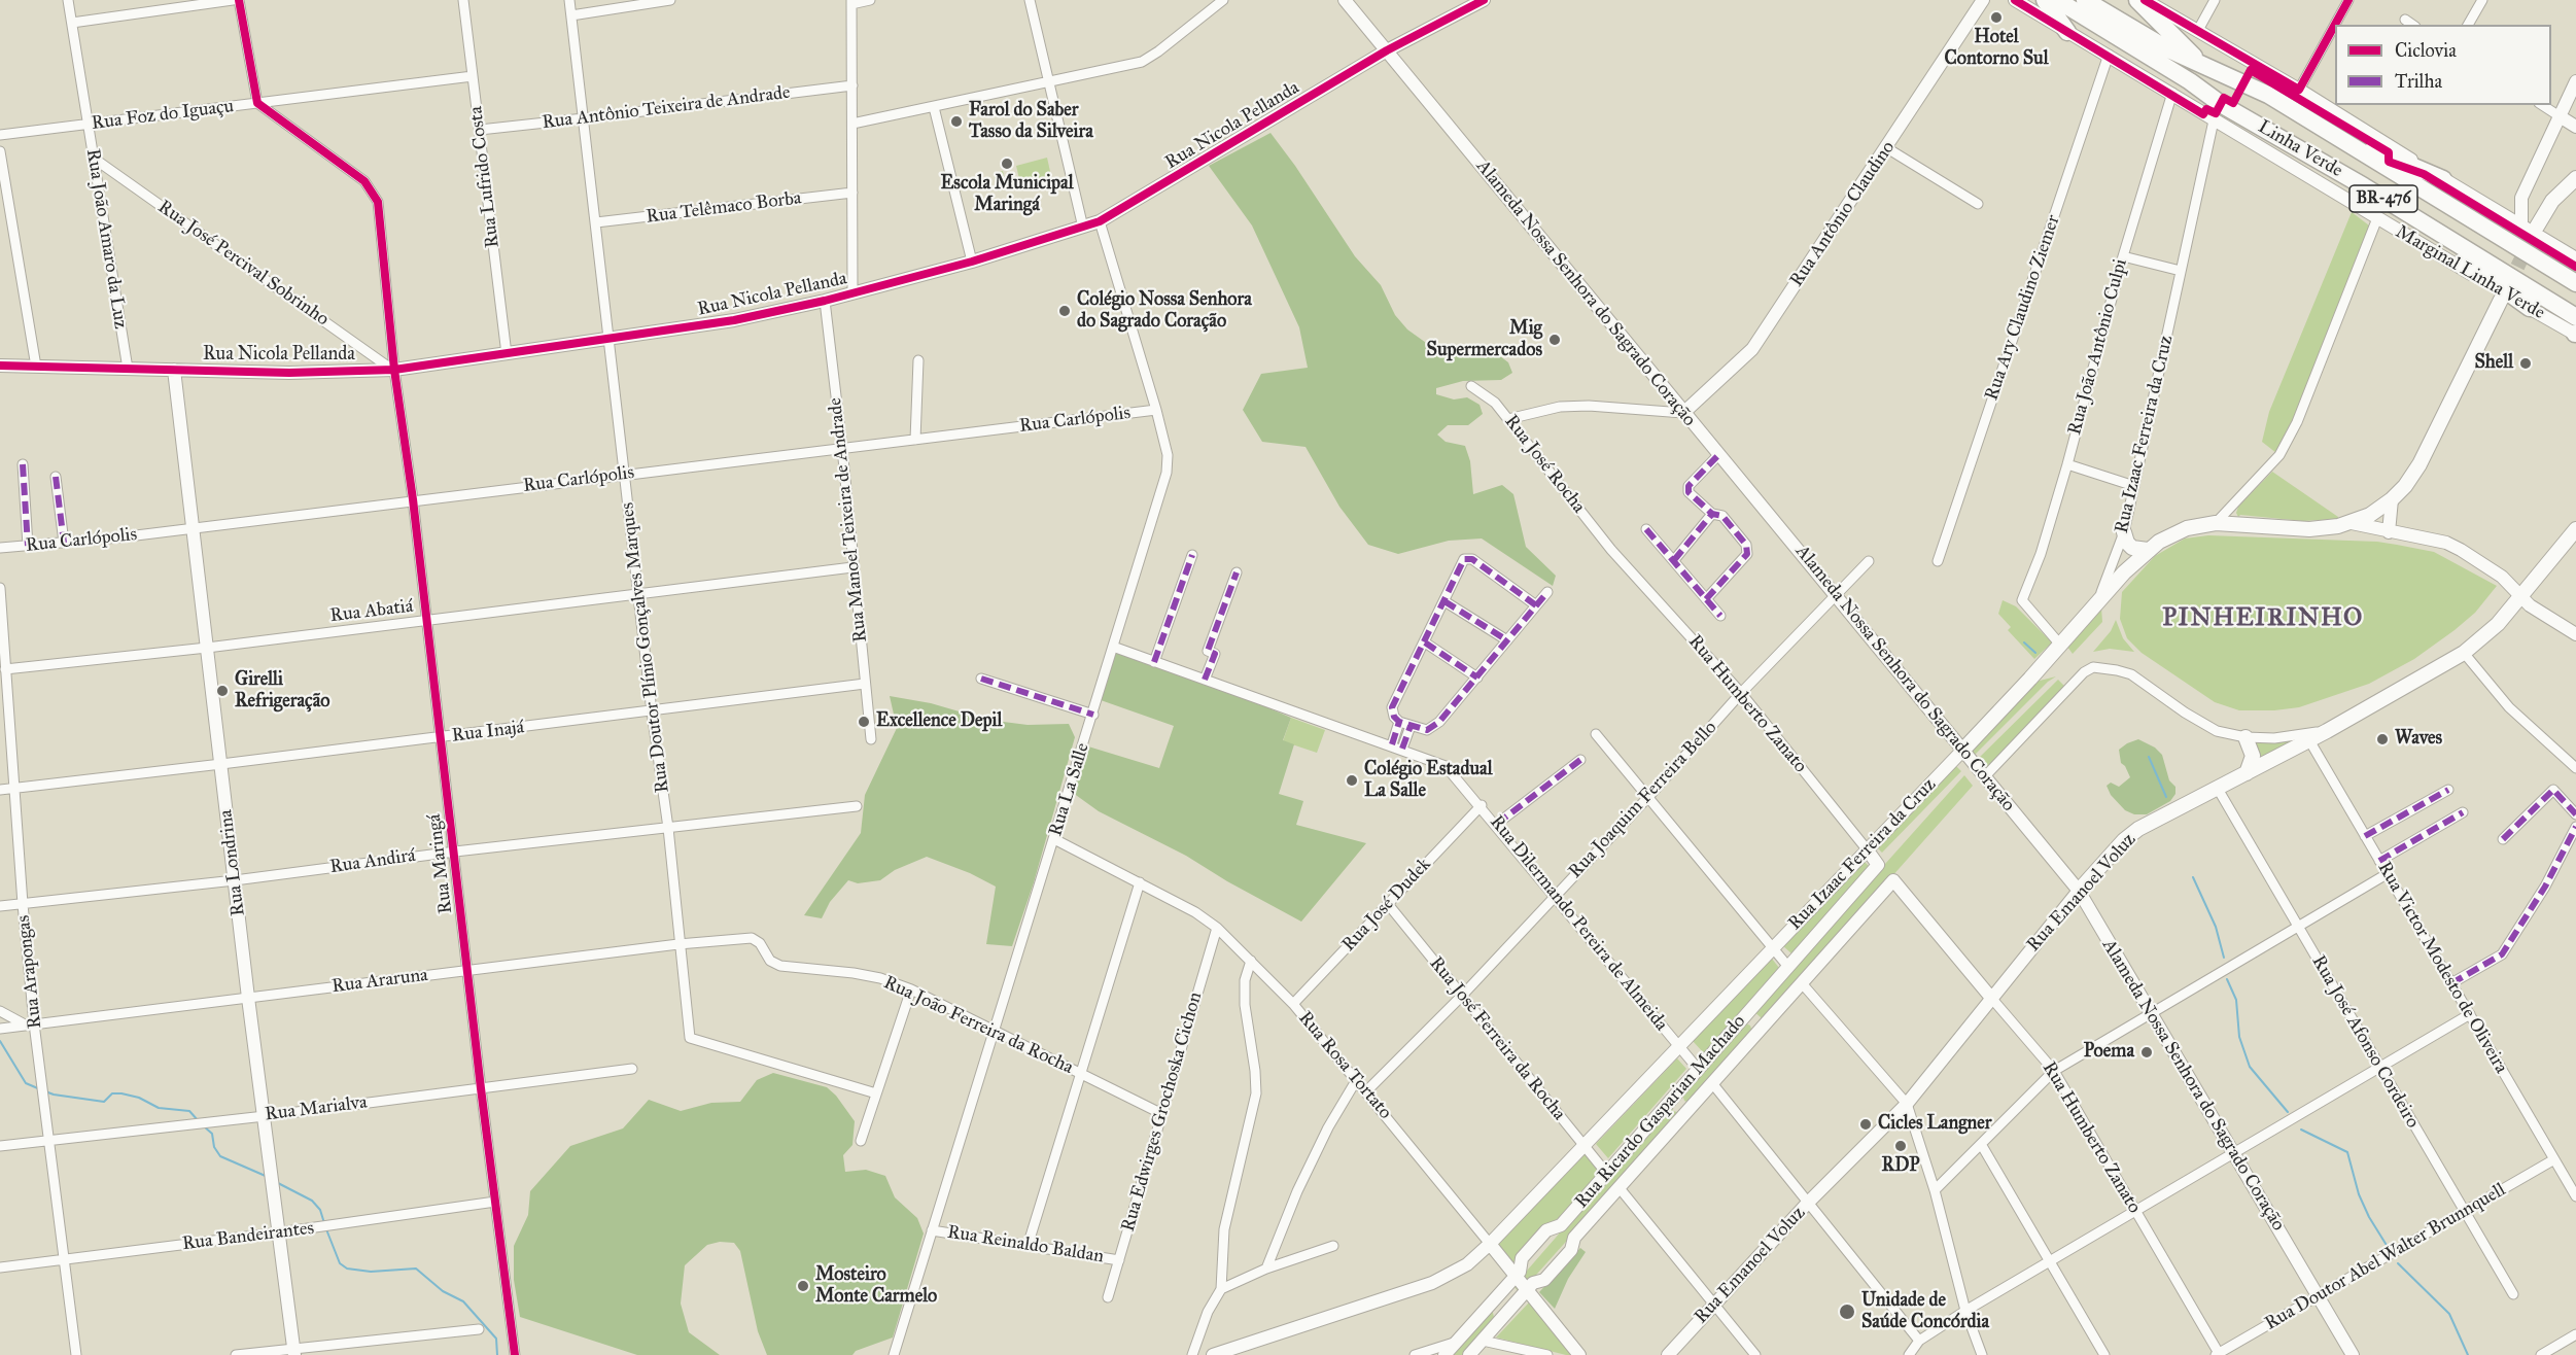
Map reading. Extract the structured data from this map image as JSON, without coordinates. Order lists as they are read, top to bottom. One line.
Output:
{"streets":{"highway":["Linha Verde","BR-476"],"main road":["Rua Nicola Pellanda","Rua Antônio Claudino","Marginal Linha Verde","Alameda Nossa Senhora do Sagrado Coração","Rua Izaac Ferreira da Cruz","Rua Humberto Zanato","Rua Londrina","Rua Emanoel Voluz","Rua Rosa Tortato","Rua Ricardo Gasparian Machado"],"street":["Rua Antônio Teixeira de Andrade","Rua Foz do Iguaçu","Rua Lufrido Costa","Rua Telêmaco Borba","Rua João Amaro da Luz","Rua José Percival Sobrinho","Rua Ary Claudino Ziemer","Rua João Antônio Culpi","Rua Carlópolis","Rua José Rocha","Rua Manoel Teixeira de Andrade","Rua Abatiá","Rua Doutor Plínio Gonçalves Marques","Rua Inajá","Rua La Salle","Rua Joaquim Ferreira Bello","Rua Andirá","Rua Maringá","Rua José Dudek","Rua Dilermando Pereira de Almeida","Rua Victor Modesto de Oliveira","Rua Arapongas","Rua Araruna","Rua João Ferreira da Rocha","Rua José Ferreira da Rocha","Rua José Afonso Cordeiro","Rua Marialva","Rua Edwirges Grochoska Cichon","Rua Bandeirantes","Rua Reinaldo Baldan","Rua Doutor Abel Walter Brunnquell"]},"crossings":[["Rua Antônio Teixeira de Andrade","Rua Lufrido Costa"],["Rua Antônio Teixeira de Andrade","Rua Doutor Plínio Gonçalves Marques"],["Rua Foz do Iguaçu","Rua Lufrido Costa"],["Rua Foz do Iguaçu","Rua João Amaro da Luz"],["Rua Foz do Iguaçu","Rua Maringá"],["Rua Nicola Pellanda","Rua Lufrido Costa"],["Rua Nicola Pellanda","Rua João Amaro da Luz"],["Rua Nicola Pellanda","Rua José Percival Sobrinho"],["Rua Nicola Pellanda","Alameda Nossa Senhora do Sagrado Coração"],["Rua Nicola Pellanda","Rua Manoel Teixeira de Andrade"],["Rua Nicola Pellanda","Rua Doutor Plínio Gonçalves Marques"],["Rua Nicola Pellanda","Rua La Salle"],["Rua Nicola Pellanda","Rua Londrina"],["Rua Nicola Pellanda","Rua Maringá"],["Linha Verde","Marginal Linha Verde"],["Rua Telêmaco Borba","Rua Doutor Plínio Gonçalves Marques"],["Rua Antônio Claudino","Alameda Nossa Senhora do Sagrado Coração"],["Rua João Amaro da Luz","Rua José Percival Sobrinho"],["Rua José Percival Sobrinho","Rua Maringá"],["Marginal Linha Verde","Rua Ary Claudino Ziemer"],["Marginal Linha Verde","Rua João Antônio Culpi"],["Marginal Linha Verde","Rua Izaac Ferreira da Cruz"],["Alameda Nossa Senhora do Sagrado Coração","Rua Izaac Ferreira da Cruz"],["Alameda Nossa Senhora do Sagrado Coração","Rua Joaquim Ferreira Bello"],["Alameda Nossa Senhora do Sagrado Coração","Rua Emanoel Voluz"],["Alameda Nossa Senhora do Sagrado Coração","Rua Doutor Abel Walter Brunnquell"],["Rua João Antônio Culpi","Rua Izaac Ferreira da Cruz"],["Rua Carlópolis","Rua Manoel Teixeira de Andrade"],["Rua Carlópolis","Rua Doutor Plínio Gonçalves Marques"],["Rua Carlópolis","Rua La Salle"],["Rua Carlópolis","Rua Londrina"],["Rua Carlópolis","Rua Maringá"],["Rua Izaac Ferreira da Cruz","Rua Humberto Zanato"],["Rua Izaac Ferreira da Cruz","Rua Dilermando Pereira de Almeida"],["Rua Izaac Ferreira da Cruz","Rua José Ferreira da Rocha"],["Rua Izaac Ferreira da Cruz","Rua Rosa Tortato"],["Rua José Rocha","Rua Humberto Zanato"],["Rua Manoel Teixeira de Andrade","Rua Abatiá"],["Rua Manoel Teixeira de Andrade","Rua Inajá"],["Rua Abatiá","Rua Doutor Plínio Gonçalves Marques"],["Rua Abatiá","Rua Londrina"],["Rua Abatiá","Rua Maringá"],["Rua Abatiá","Rua Arapongas"],["Rua Doutor Plínio Gonçalves Marques","Rua Inajá"],["Rua Doutor Plínio Gonçalves Marques","Rua Andirá"],["Rua Doutor Plínio Gonçalves Marques","Rua Araruna"],["Rua Humberto Zanato","Rua Joaquim Ferreira Bello"],["Rua Humberto Zanato","Rua Emanoel Voluz"],["Rua Humberto Zanato","Rua Ricardo Gasparian Machado"],["Rua Humberto Zanato","Rua Doutor Abel Walter Brunnquell"],["Rua Inajá","Rua Londrina"],["Rua Inajá","Rua Maringá"],["Rua Inajá","Rua Arapongas"],["Rua La Salle","Rua Dilermando Pereira de Almeida"],["Rua La Salle","Rua João Ferreira da Rocha"],["Rua La Salle","Rua Rosa Tortato"],["Rua La Salle","Rua Reinaldo Baldan"],["Rua Joaquim Ferreira Bello","Rua Dilermando Pereira de Almeida"],["Rua Joaquim Ferreira Bello","Rua José Ferreira da Rocha"],["Rua Joaquim Ferreira Bello","Rua Rosa Tortato"],["Rua Andirá","Rua Londrina"],["Rua Andirá","Rua Maringá"],["Rua Andirá","Rua Arapongas"],["Rua Londrina","Rua Araruna"],["Rua Londrina","Rua Marialva"],["Rua Londrina","Rua Bandeirantes"],["Rua Maringá","Rua Araruna"],["Rua Maringá","Rua Marialva"],["Rua Maringá","Rua Bandeirantes"],["Rua Emanoel Voluz","Rua Victor Modesto de Oliveira"],["Rua Emanoel Voluz","Rua José Afonso Cordeiro"],["Rua José Dudek","Rua Dilermando Pereira de Almeida"],["Rua José Dudek","Rua José Ferreira da Rocha"],["Rua José Dudek","Rua Rosa Tortato"],["Rua Dilermando Pereira de Almeida","Rua Ricardo Gasparian Machado"],["Rua Victor Modesto de Oliveira","Rua Doutor Abel Walter Brunnquell"],["Rua Arapongas","Rua Araruna"],["Rua Arapongas","Rua Marialva"],["Rua Arapongas","Rua Bandeirantes"],["Rua Araruna","Rua João Ferreira da Rocha"],["Rua João Ferreira da Rocha","Rua Edwirges Grochoska Cichon"],["Rua José Ferreira da Rocha","Rua Ricardo Gasparian Machado"],["Rua José Afonso Cordeiro","Rua Doutor Abel Walter Brunnquell"],["Rua Rosa Tortato","Rua Edwirges Grochoska Cichon"],["Rua Rosa Tortato","Rua Ricardo Gasparian Machado"],["Rua Edwirges Grochoska Cichon","Rua Reinaldo Baldan"]],"districts":["PINHEIRINHO"],"places":["Hotel Contorno Sul","Farol do Saber Tasso da Silveira","Escola Municipal Maringá","Colégio Nossa Senhora do Sagrado Coração","Mig Supermercados","Shell","Girelli Refrigeração","Excellence Depil","Waves","Colégio Estadual La Salle","Poema","Cicles Langner","RDP","Mosteiro Monte Carmelo","Unidade de Saúde Concórdia"],"legend":["Ciclovia","Trilha"]}
